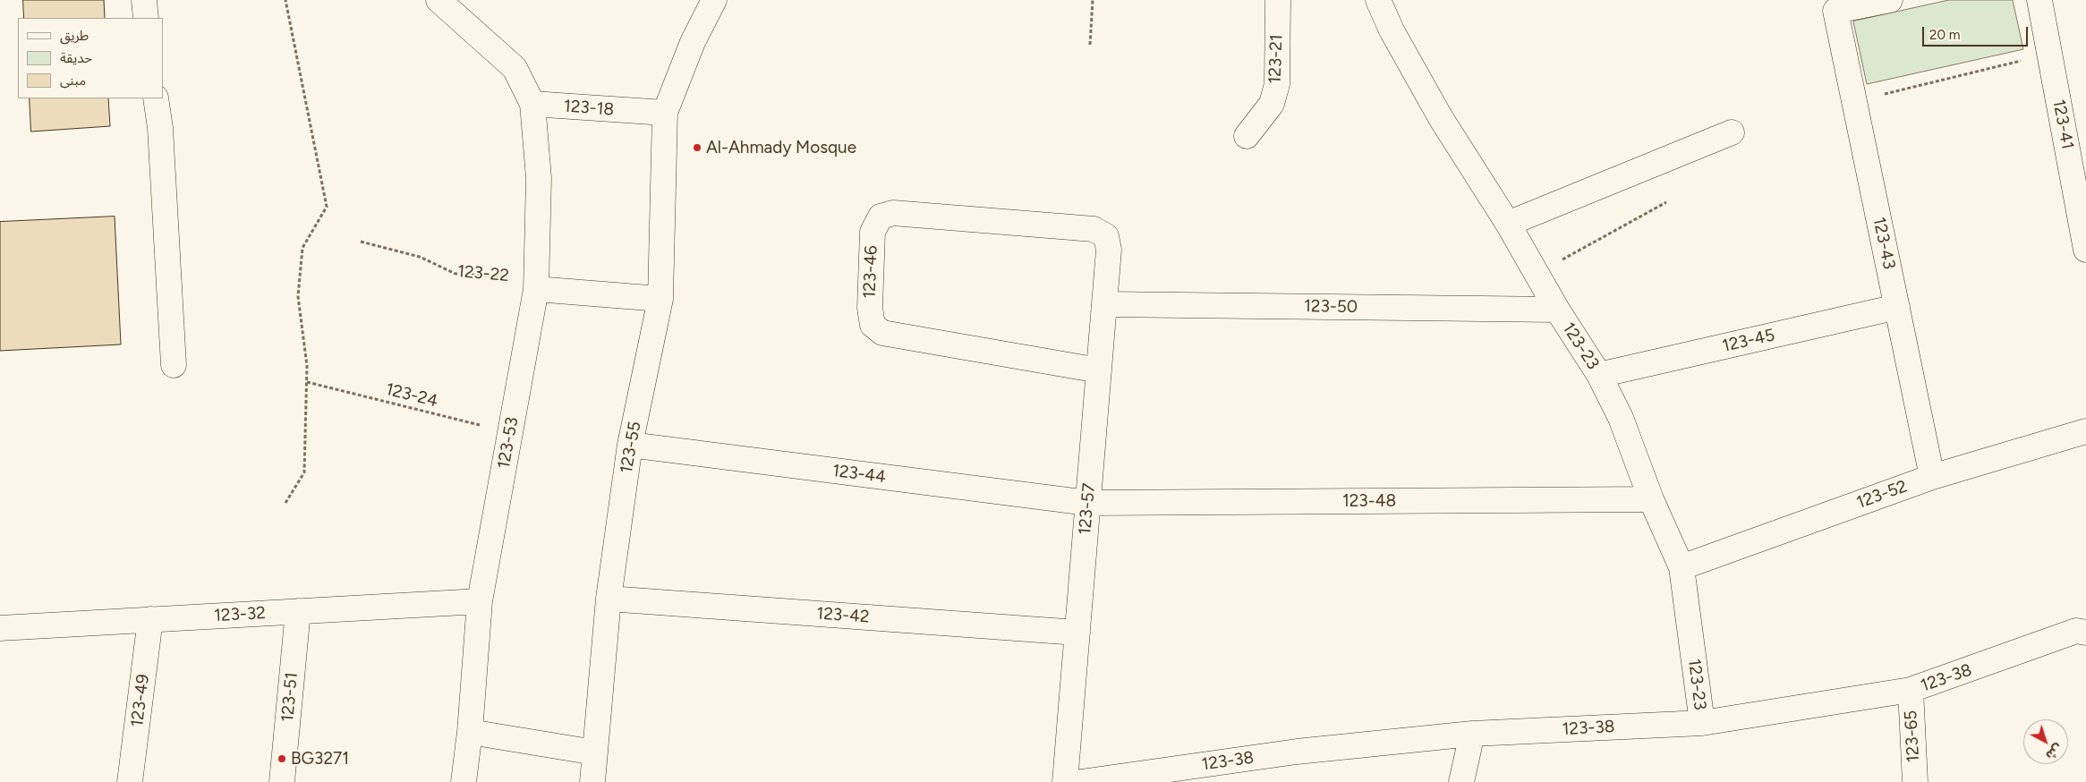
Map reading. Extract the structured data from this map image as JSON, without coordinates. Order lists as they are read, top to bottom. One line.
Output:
{"streets":{"lane":["123-21","123-18","123-41","123-43","123-46","123-50","123-45","123-23","123-53","123-55","123-44","123-52","123-48","123-57","123-32","123-42","123-38","123-51","123-49","123-65"],"path":["123-22","123-24"]},"crossings":[["123-18","123-53"],["123-18","123-55"],["123-43","123-45"],["123-43","123-52"],["123-46","123-57"],["123-22","123-53"],["123-50","123-23"],["123-50","123-57"],["123-45","123-23"],["123-23","123-52"],["123-23","123-48"],["123-23","123-38"],["123-24","123-53"],["123-53","123-32"],["123-55","123-44"],["123-55","123-42"],["123-44","123-48"],["123-44","123-57"],["123-48","123-57"],["123-57","123-42"],["123-32","123-51"],["123-32","123-49"],["123-38","123-65"]],"places":["Al-Ahmady Mosque","BG3271"],"legend":["طريق","حديقة","مبنى"],"scale_bar":"20 m","north":"bottom right"}
